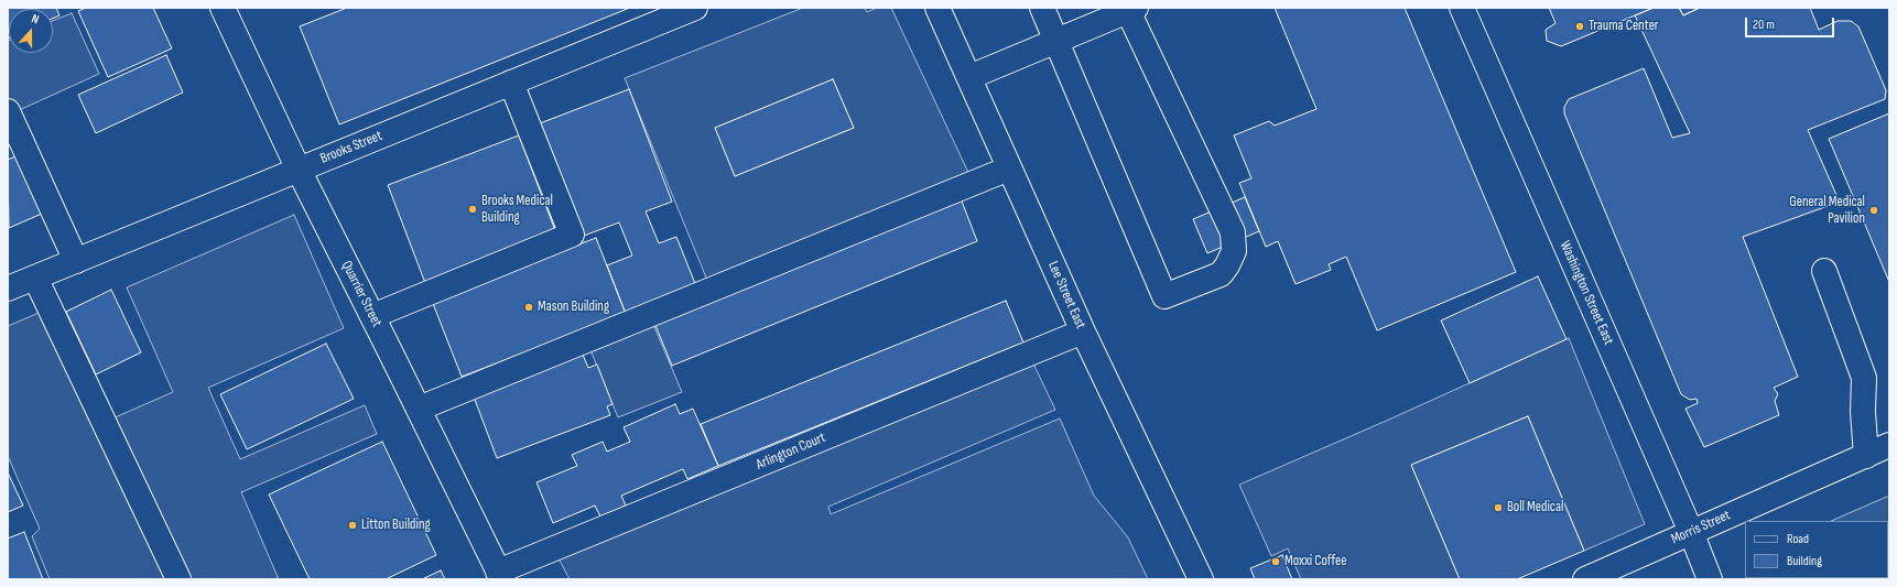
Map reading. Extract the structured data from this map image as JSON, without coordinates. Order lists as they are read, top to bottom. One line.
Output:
{"streets":{"main road":["Brooks Street","Washington Street East","Quarrier Street","Lee Street East","Arlington Court","Morris Street"]},"crossings":[["Brooks Street","Quarrier Street"],["Washington Street East","Morris Street"],["Quarrier Street","Arlington Court"],["Lee Street East","Arlington Court"]],"places":["Trauma Center","Brooks Medical Building","General Medical Pavilion","Mason Building","Boll Medical","Litton Building","Moxxi Coffee"],"legend":["Road","Building"],"scale_bar":"20 m","north":"top"}
